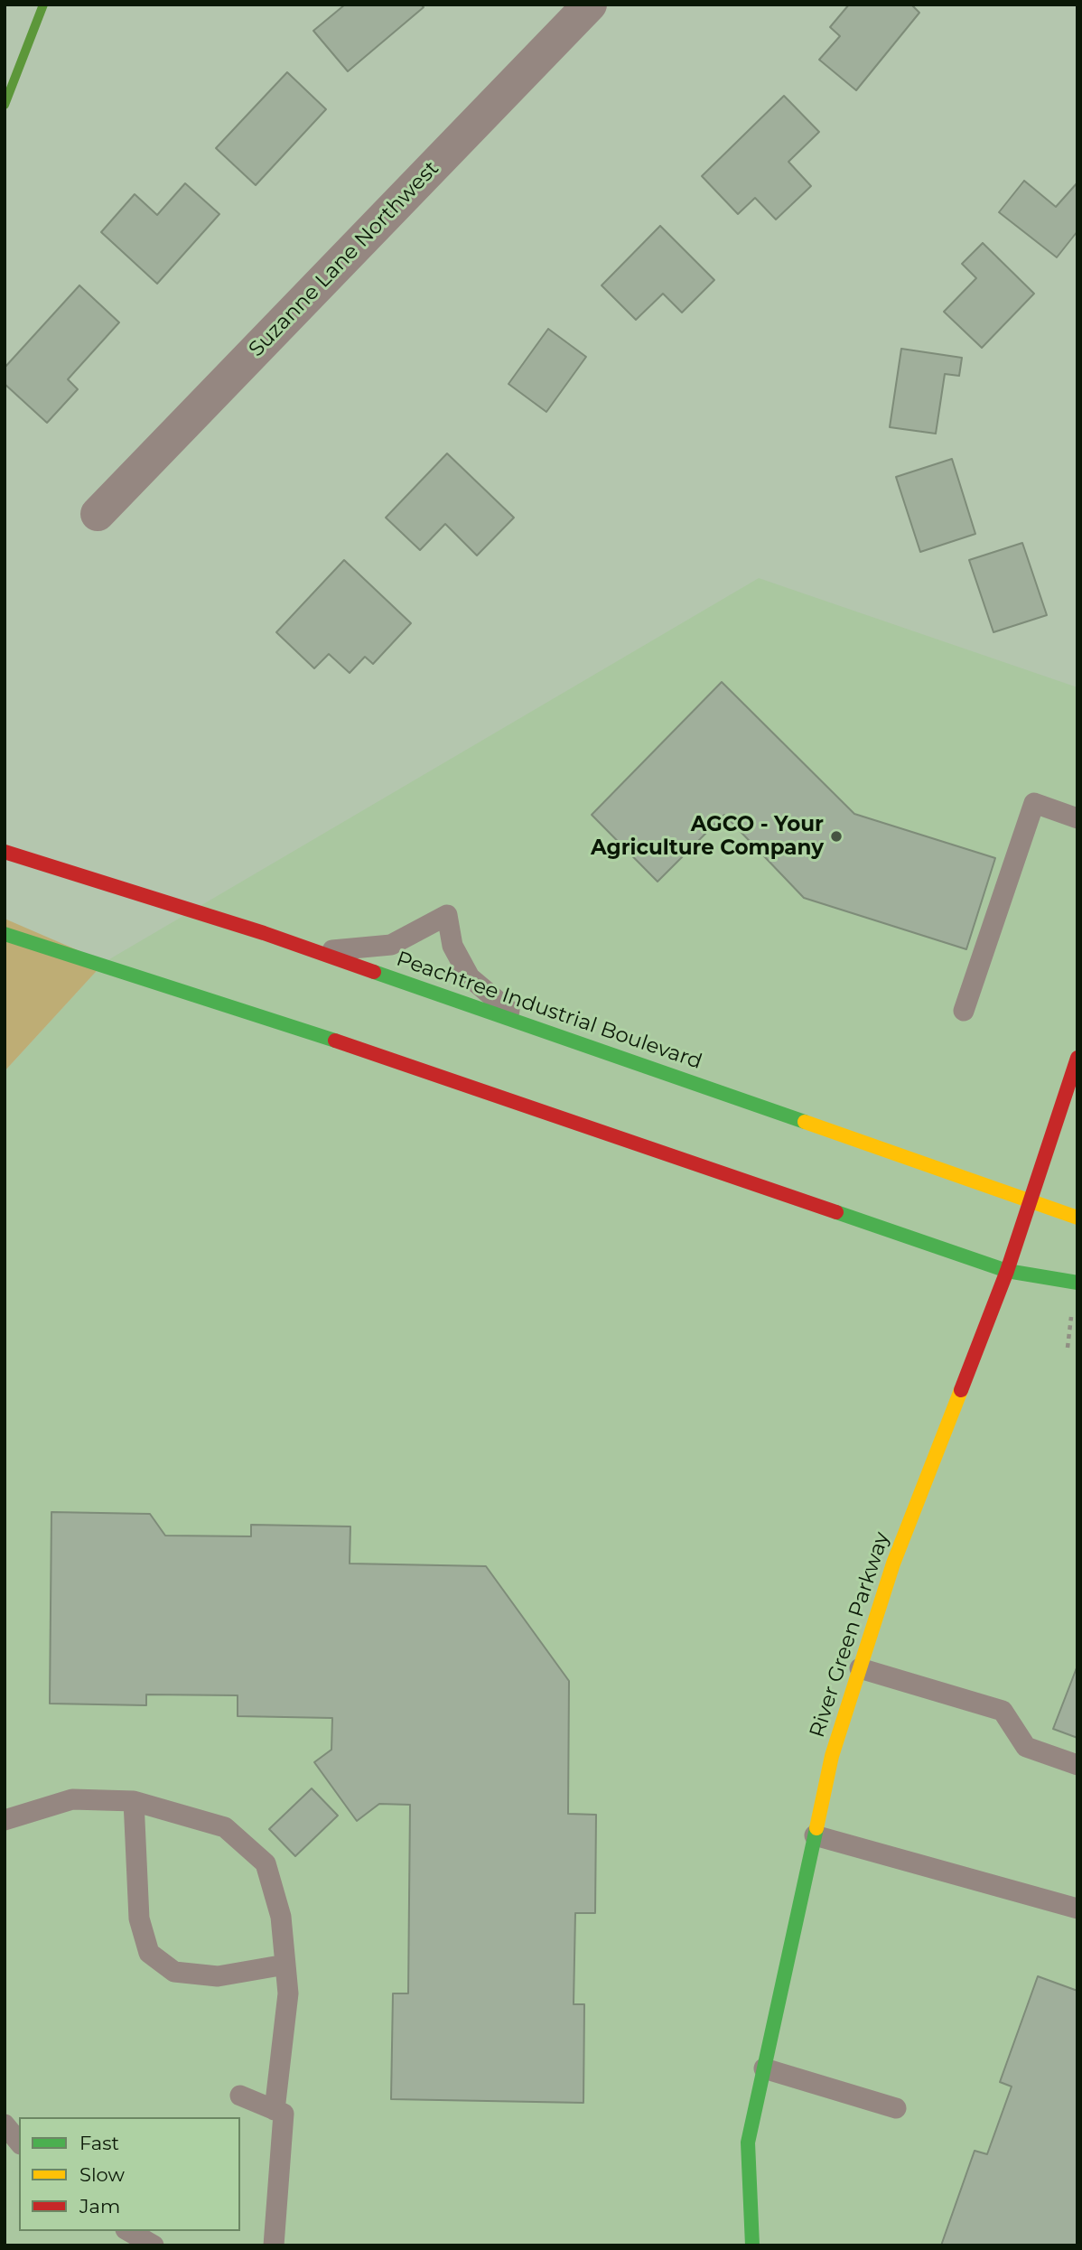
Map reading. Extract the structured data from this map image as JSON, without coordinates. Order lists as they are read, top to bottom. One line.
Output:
{"streets":{"main road":["Peachtree Industrial Boulevard","River Green Parkway"],"street":["Suzanne Lane Northwest"]},"crossings":[["Peachtree Industrial Boulevard","River Green Parkway"]],"places":["AGCO - Your Agriculture Company"],"legend":["Fast","Slow","Jam"]}
